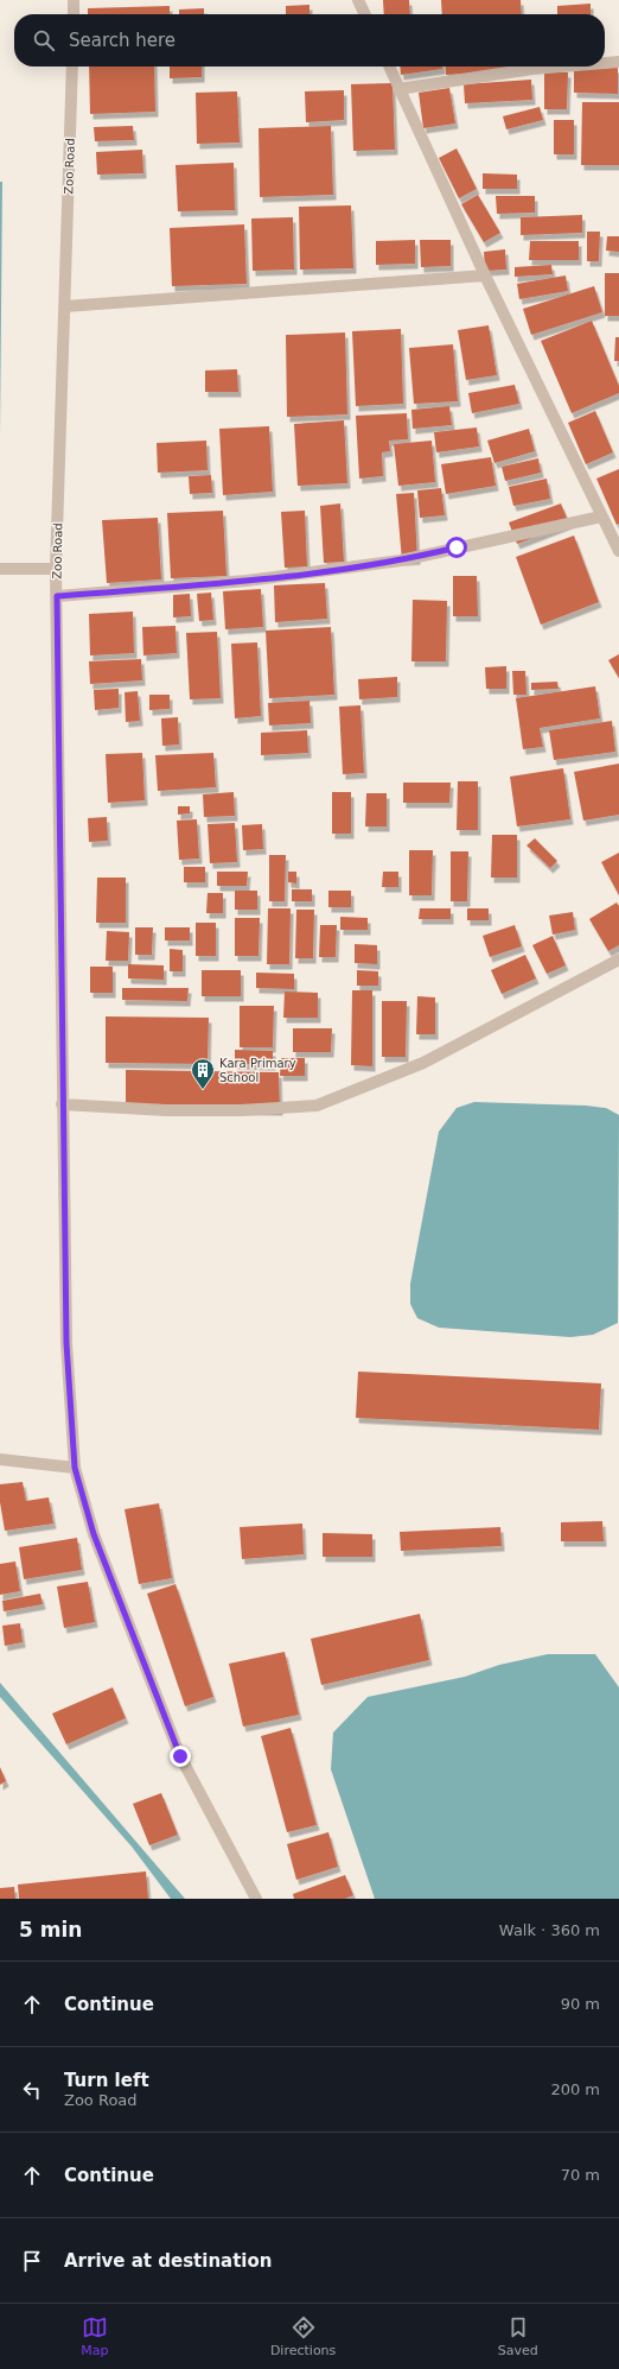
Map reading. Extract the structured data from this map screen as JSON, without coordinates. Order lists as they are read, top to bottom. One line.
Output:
{"streets":{"street":["Zoo Road"]},"places":{"building":["Kara Primary School"]},"page":{"search":"Search here","heading":["5 min","Walk · 360 m"],"list":[["Continue","90 m"],["Turn left","Zoo Road","200 m"],["Continue","70 m"],"Arrive at destination"],"nav":["Map","Directions","Saved"]}}
